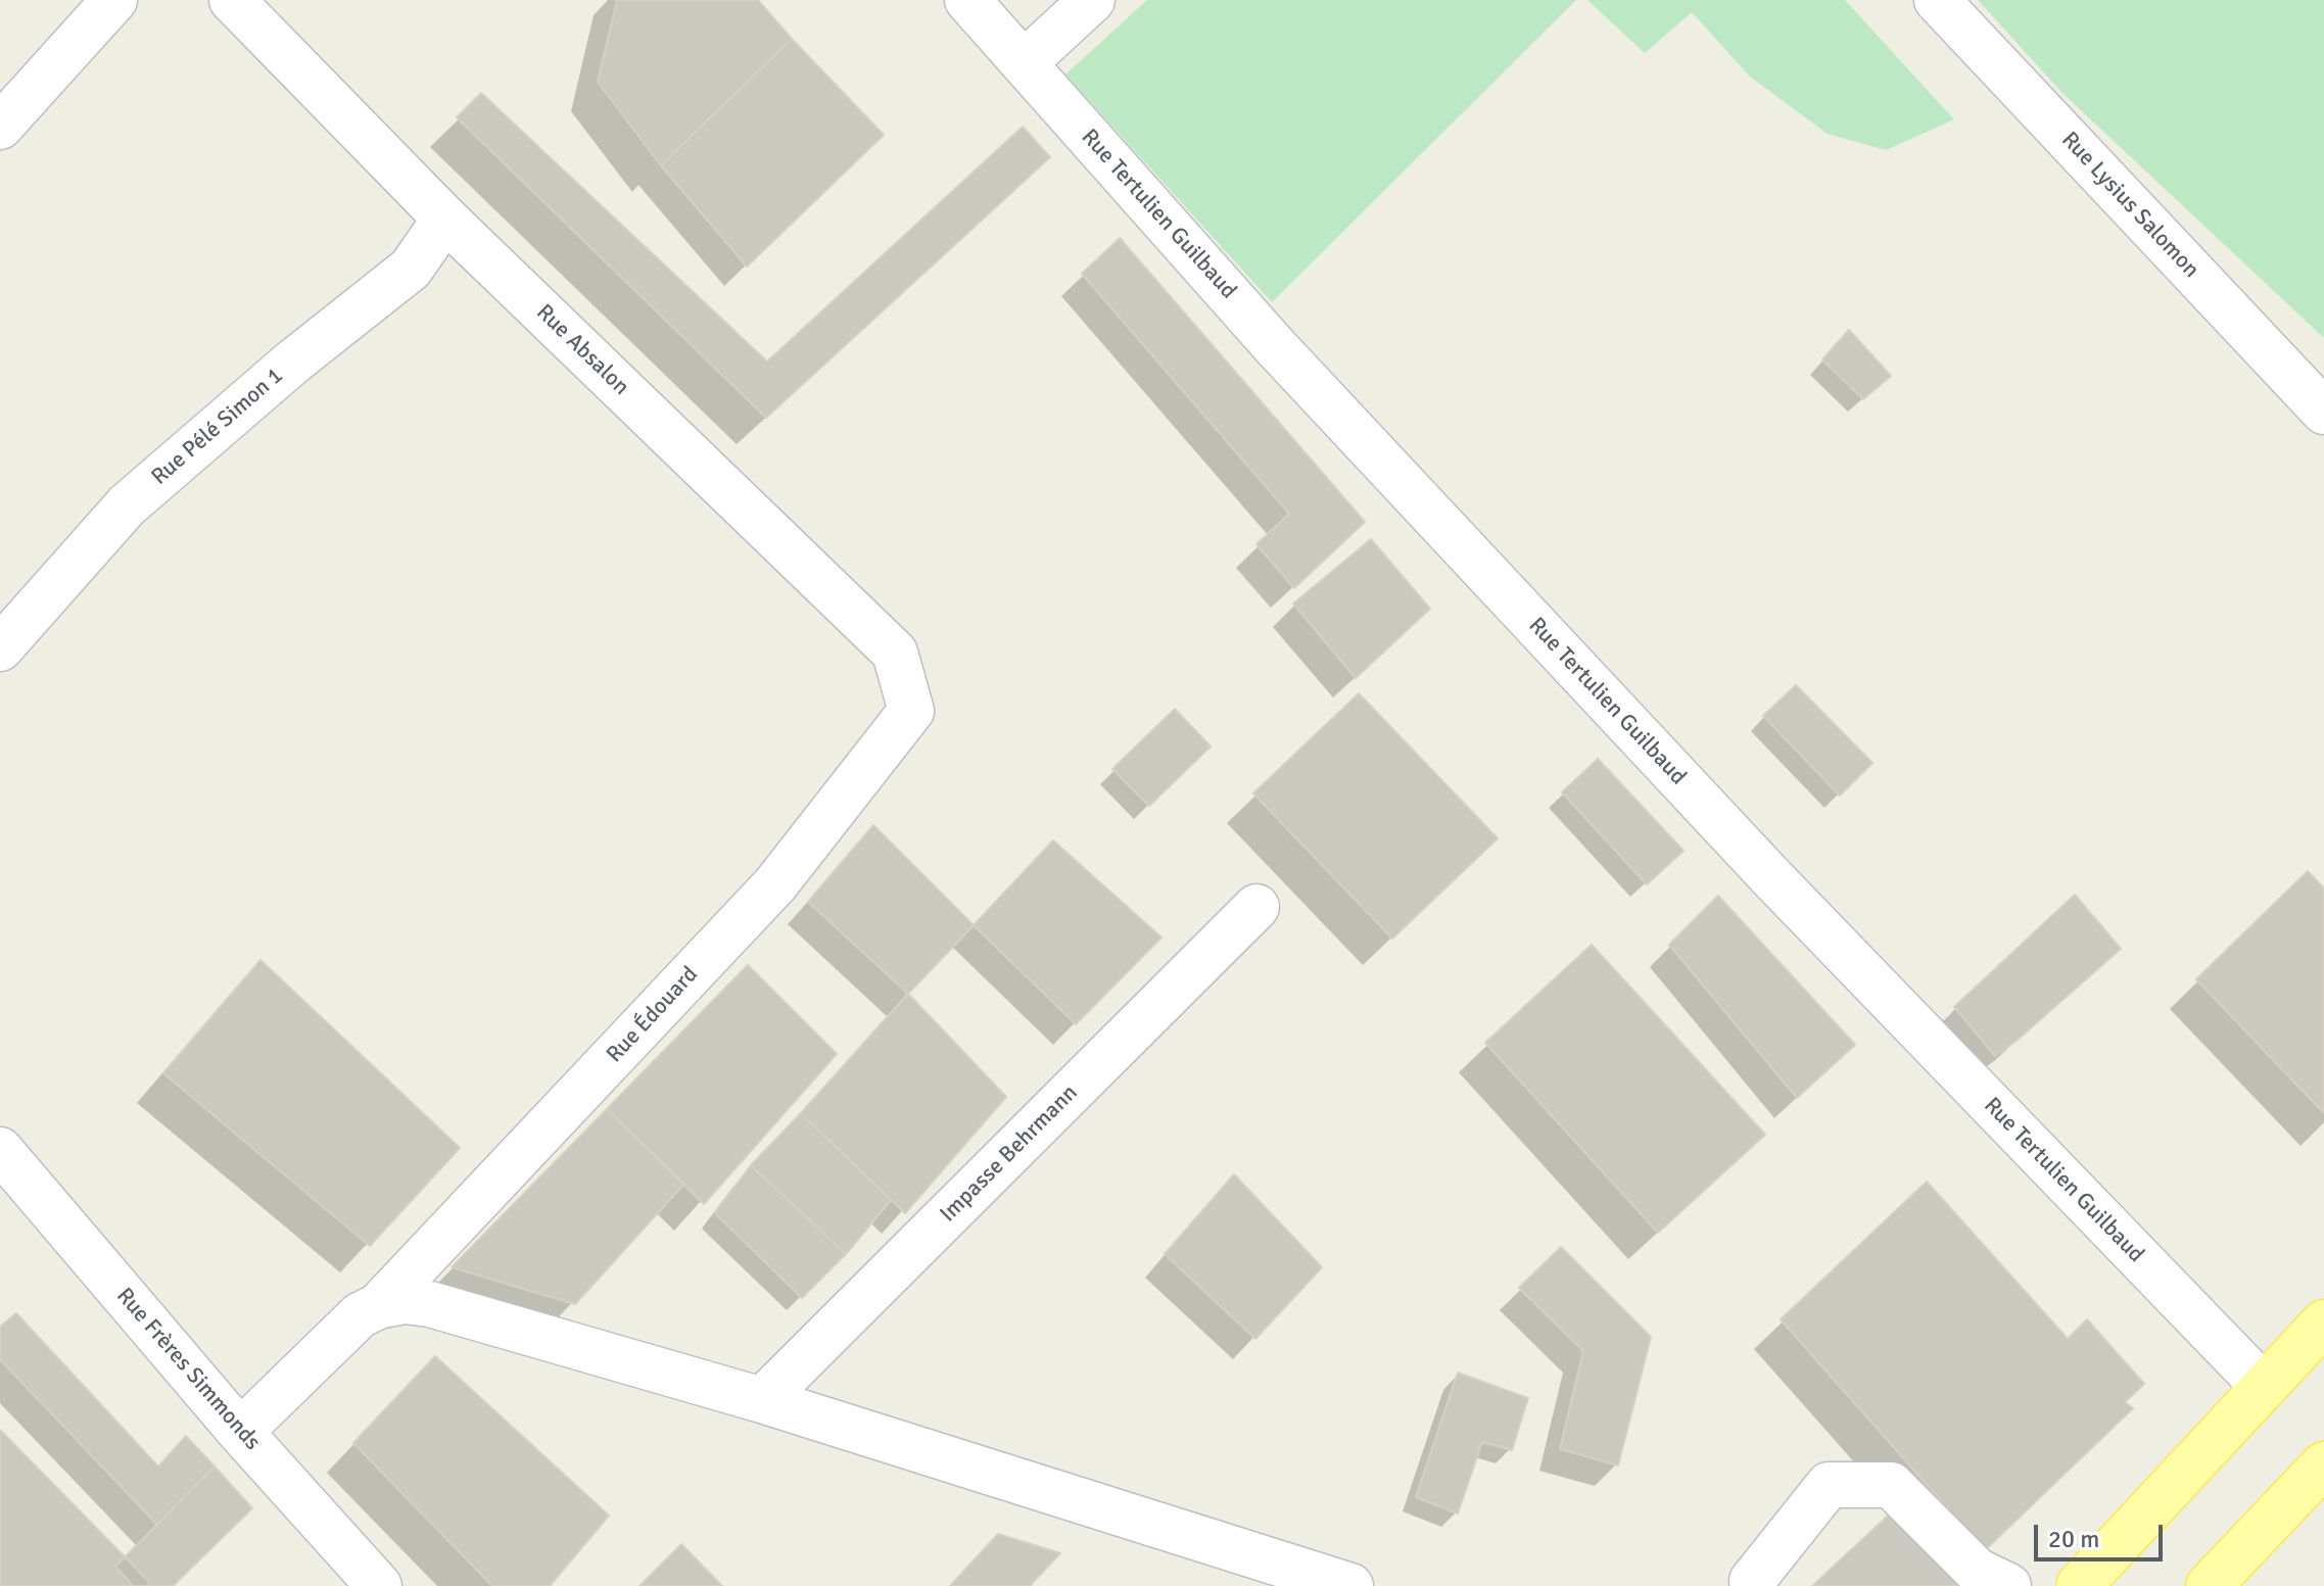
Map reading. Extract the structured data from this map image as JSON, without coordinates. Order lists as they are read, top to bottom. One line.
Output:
{"streets":{"street":["Rue Lysius Salomon","Rue Tertulien Guilbaud","Rue Absalon","Rue Pélé Simon 1","Rue Édouard","Impasse Behrmann","Rue Frères Simmonds"]},"crossings":[["Rue Absalon","Rue Pélé Simon 1"],["Rue Absalon","Rue Édouard"]],"scale_bar":"20 m"}
